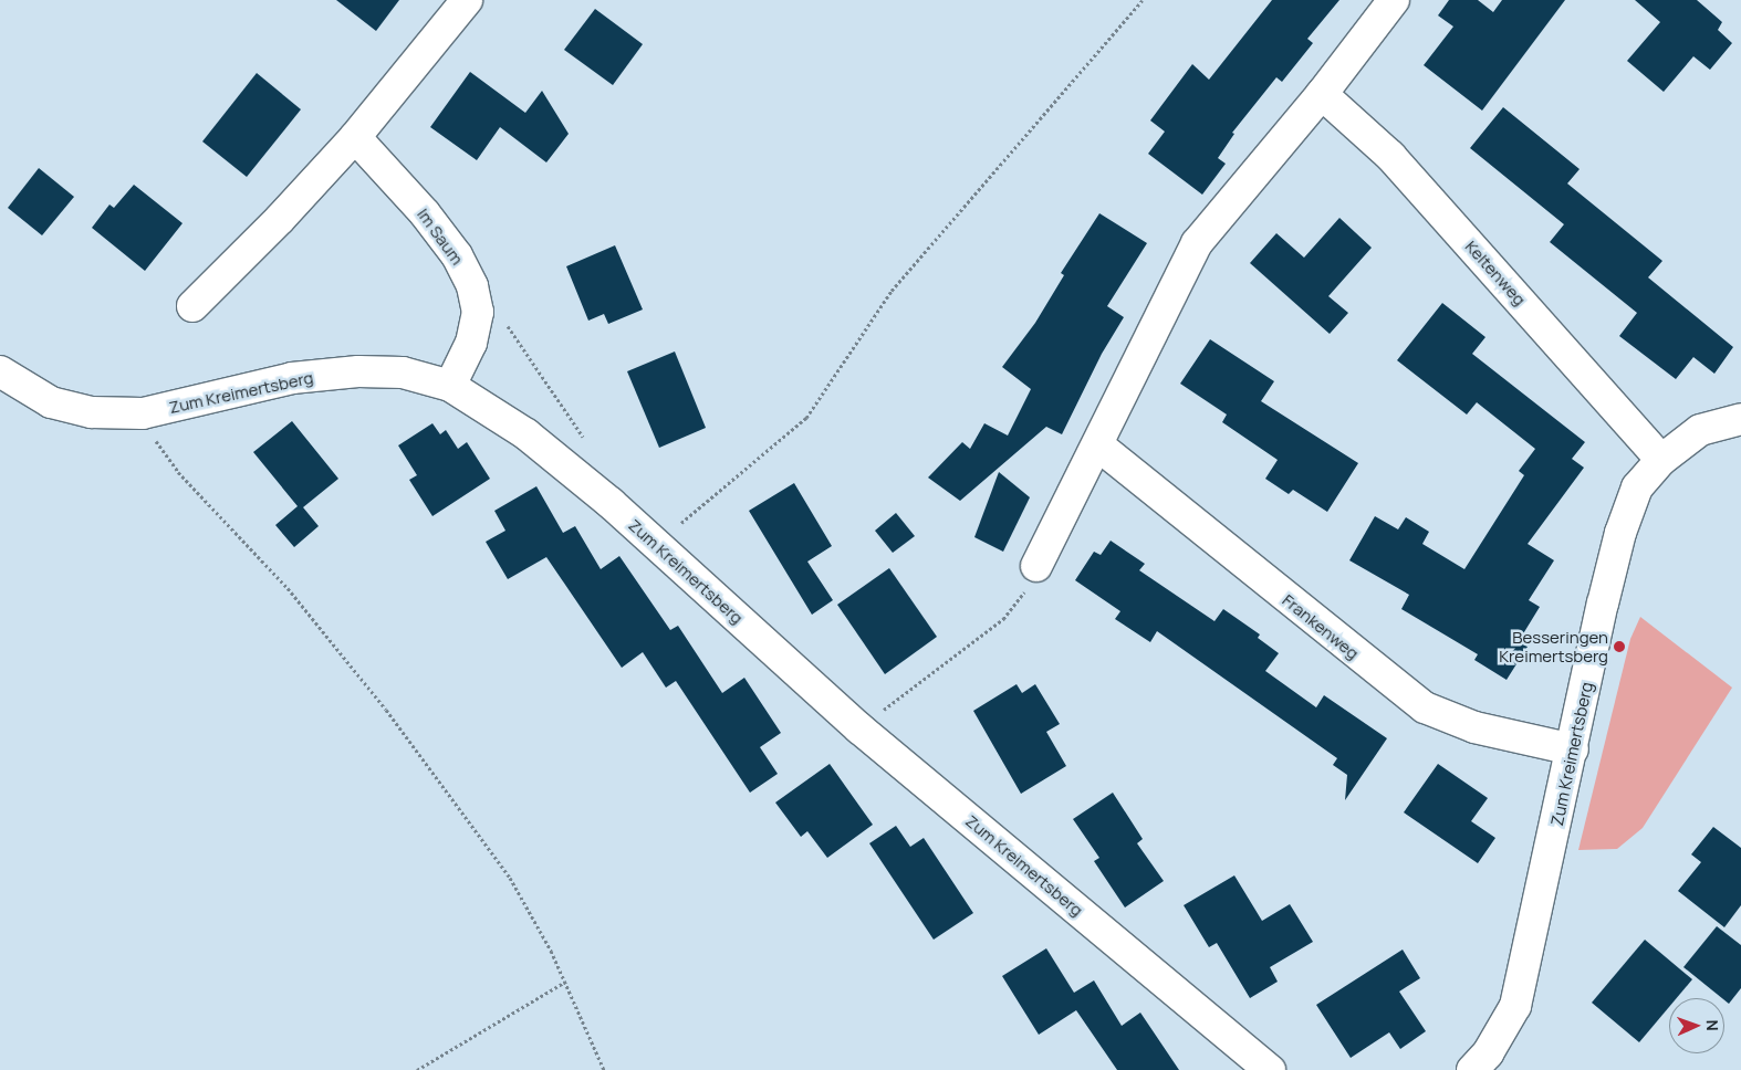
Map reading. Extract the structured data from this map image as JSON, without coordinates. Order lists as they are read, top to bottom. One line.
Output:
{"streets":{"street":["Im Saum","Keltenweg","Zum Kreimertsberg","Frankenweg"]},"crossings":[["Im Saum","Zum Kreimertsberg"],["Keltenweg","Zum Kreimertsberg"],["Zum Kreimertsberg","Frankenweg"]],"places":["Besseringen Kreimertsberg"],"north":"right"}
